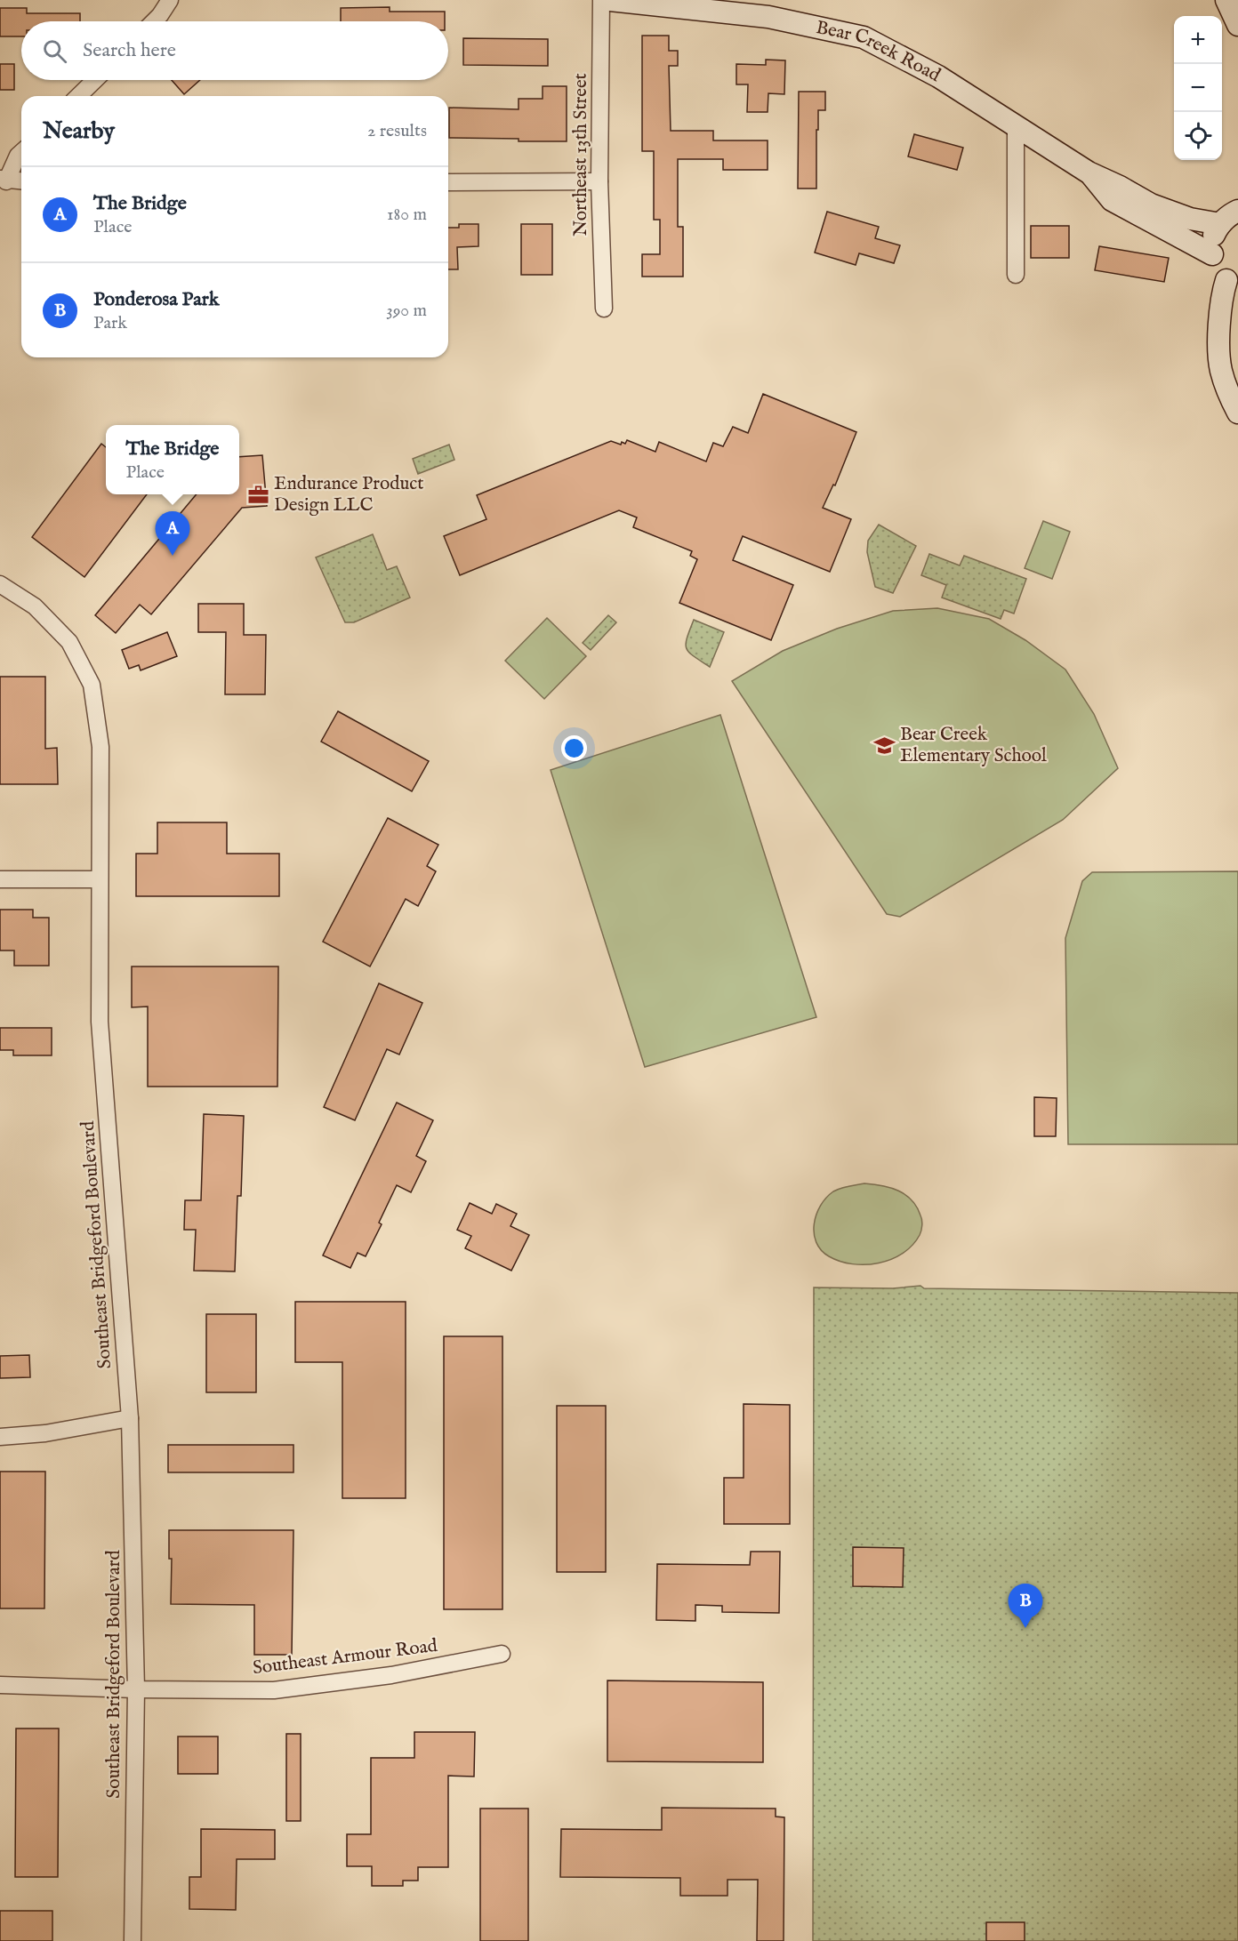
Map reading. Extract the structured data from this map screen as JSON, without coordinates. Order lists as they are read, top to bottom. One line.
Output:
{"streets":{"street":["Bear Creek Road","Northeast 13th Street","Southeast Bridgeford Boulevard","Southeast Armour Road"]},"crossings":[["Southeast Bridgeford Boulevard","Southeast Armour Road"]],"places":{"office":["Endurance Product Design LLC"],"school or university":["Bear Creek Elementary School"]},"page":{"map_buttons":["+","−"],"search":"Search here","heading":["Nearby","2 results"],"list":[{"mark":"A","name":"The Bridge","note":"Place","value":"180 m"},{"mark":"B","name":"Ponderosa Park","note":"Park","value":"390 m"}],"popup":["The Bridge","Place"],"pins":["A","B"]}}
